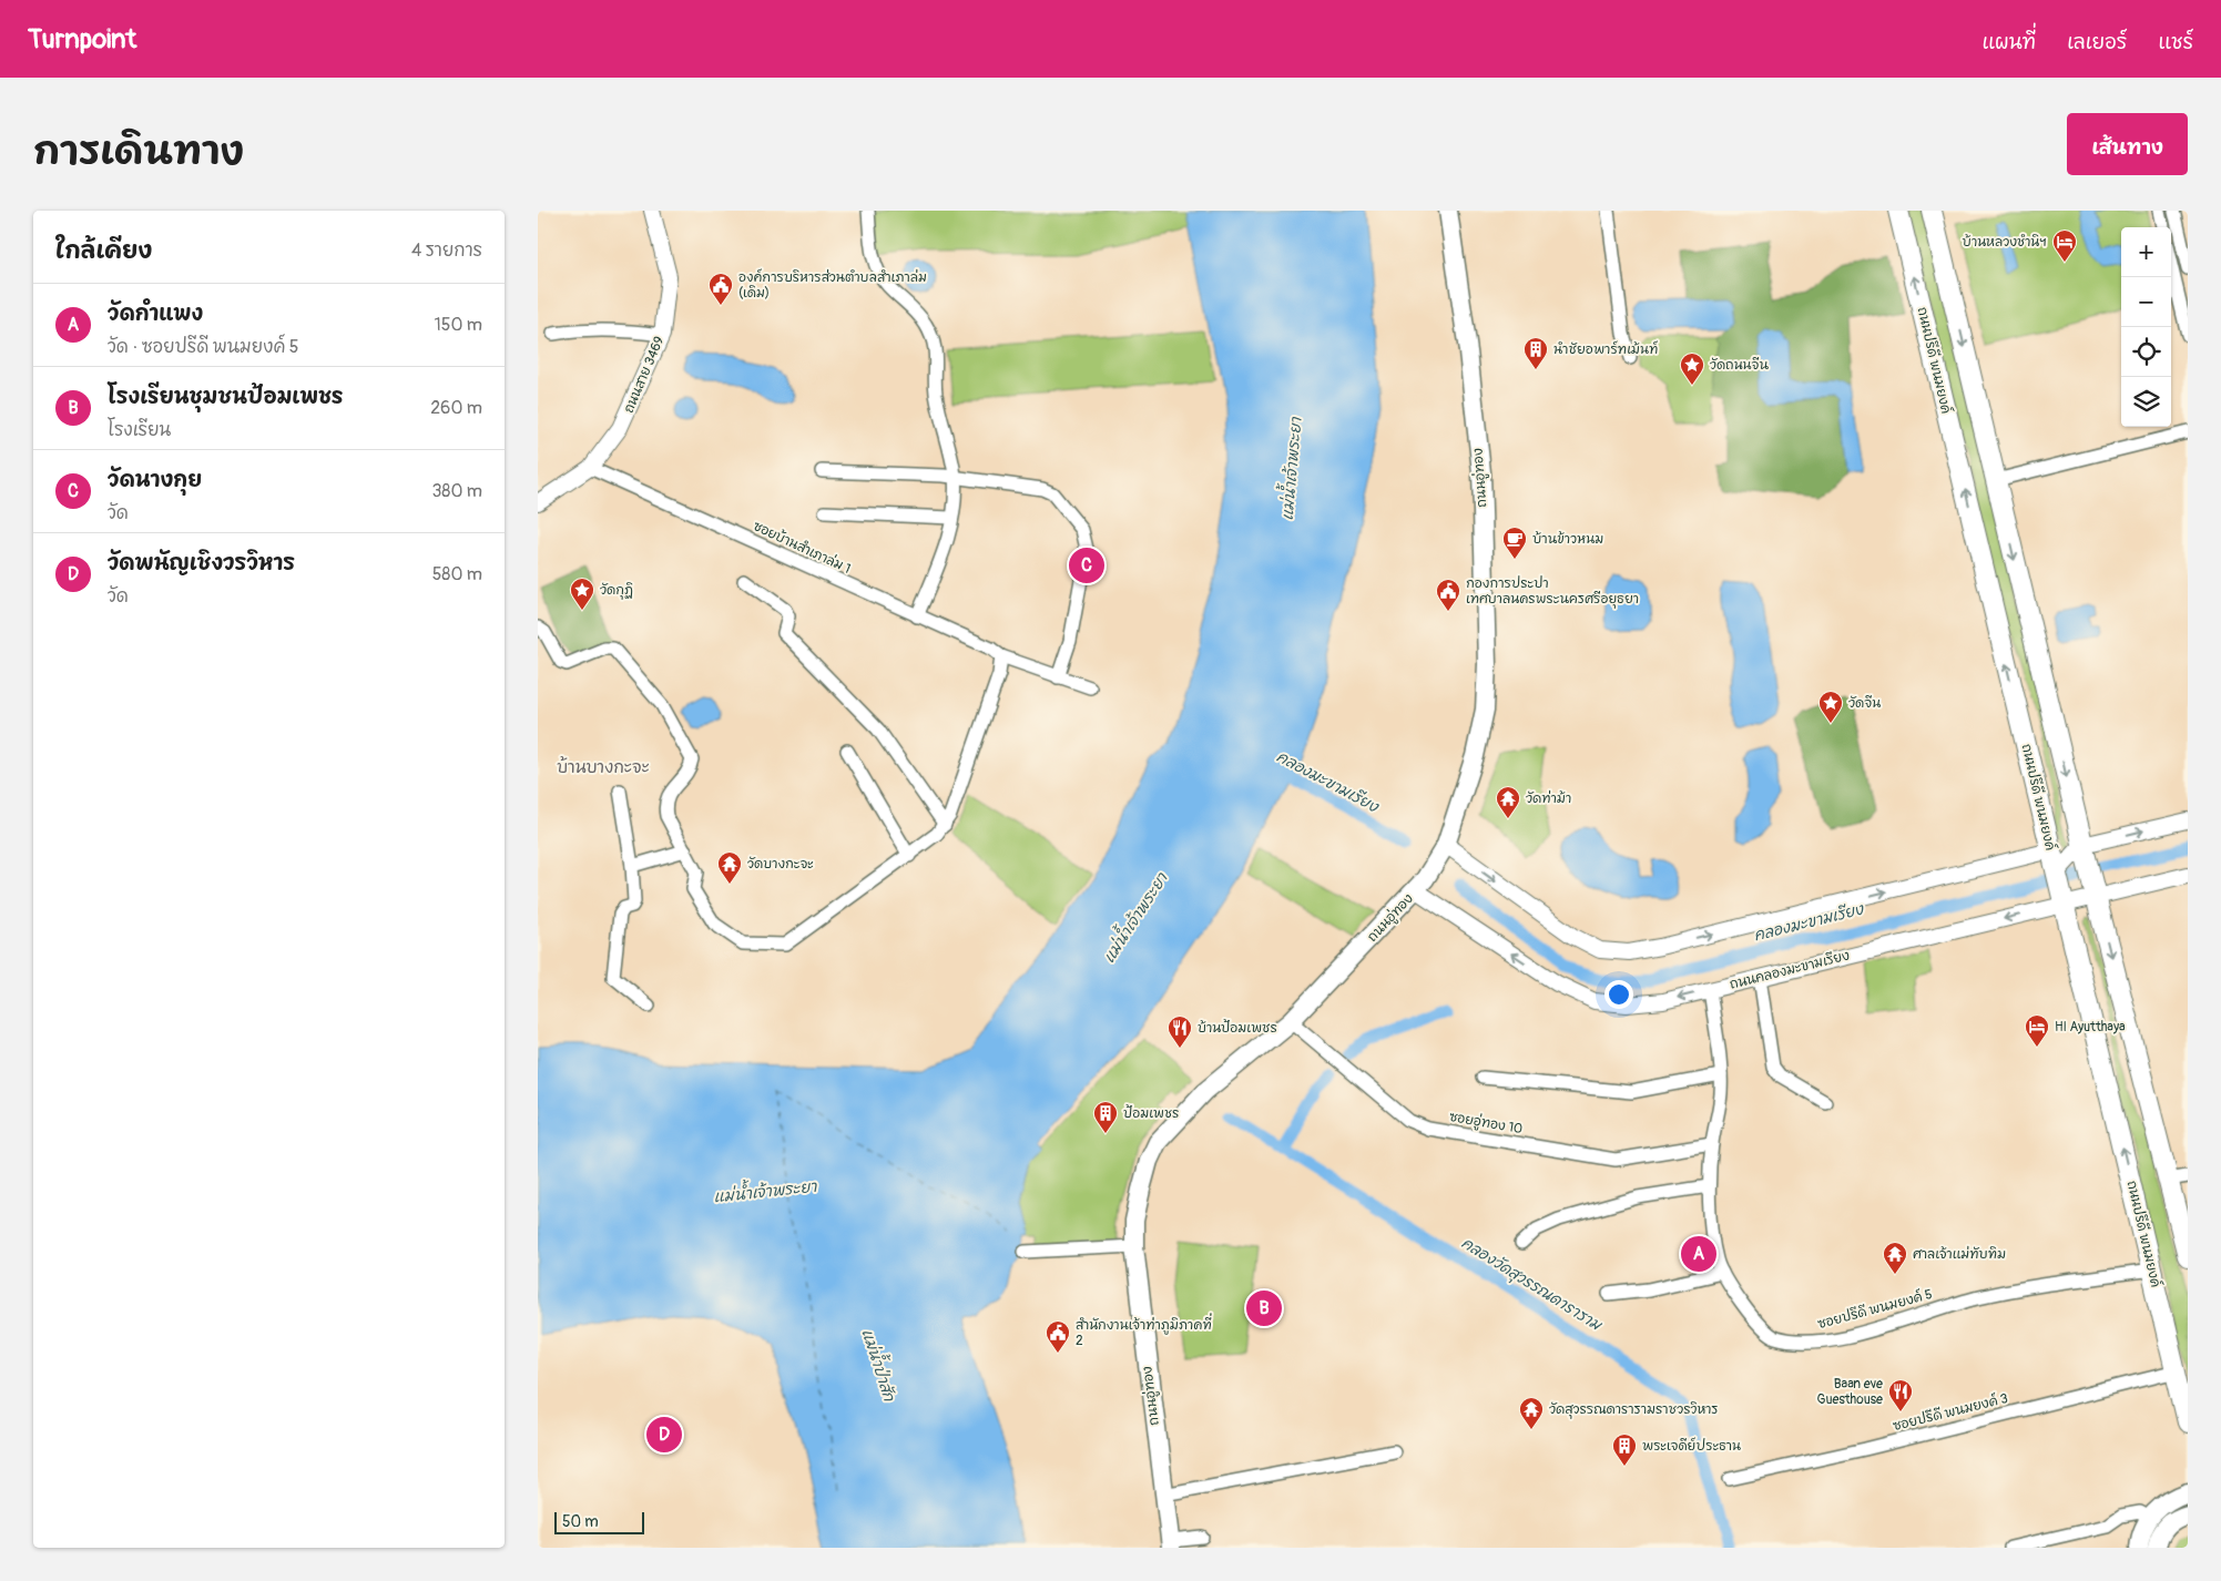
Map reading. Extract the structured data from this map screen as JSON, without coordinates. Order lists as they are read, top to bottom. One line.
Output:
{"streets":{"main road":["ถนนปรีดี พนมยงค์","ถนนอู่ทอง"],"street":["ถนนสาย 3469","ซอยบ้านสำเภาล่ม 1","ถนนคลองมะขามเรียง","ซอยอู่ทอง 10","ซอยปรีดี พนมยงค์ 5","ซอยปรีดี พนมยงค์ 3"]},"crossings":[["ถนนปรีดี พนมยงค์","ถนนคลองมะขามเรียง"],["ถนนปรีดี พนมยงค์","ซอยปรีดี พนมยงค์ 5"],["ถนนปรีดี พนมยงค์","ซอยปรีดี พนมยงค์ 3"],["ถนนสาย 3469","ซอยบ้านสำเภาล่ม 1"],["ถนนอู่ทอง","ถนนคลองมะขามเรียง"],["ถนนอู่ทอง","ซอยอู่ทอง 10"],["ถนนคลองมะขามเรียง","ซอยปรีดี พนมยงค์ 5"],["ซอยอู่ทอง 10","ซอยปรีดี พนมยงค์ 5"]],"districts":["บ้านบางกะจะ"],"water":["แม่น้ำเจ้าพระยา","คลองมะขามเรียง","คลองวัดสุวรรณดาราราม","แม่น้ำป่าสัก"],"places":{"hotel":["บ้านหลวงชำนิฯ","HI Ayutthaya"],"public building":["องค์การบริหารส่วนตำบลสำเภาล่ม (เดิม)","กองการประปา เทศบาลนครพระนครศรีอยุธยา","สํานักงานเจ้าท่าภูมิภาคที่ 2"],"building":["นำชัยอพาร์ทเม้นท์","ป้อมเพชร","พระเจดีย์ประธาน"],"place":["วัดถนนจีน","วัดกุฏิ","วัดจีน"],"cafe":["บ้านข้าวหนม"],"temple":["วัดท่าม้า","วัดบางกะจะ","ศาลเจ้าแม่ทับทิม","วัดสุวรรณดารารามราชวรวิหาร"],"restaurant":["บ้านป้อมเพชร","Baan eve Guesthouse"]},"scale_bar":"50 m","page":{"header":"Turnpoint","nav":["แผนที่","เลเยอร์","แชร์"],"title":"การเดินทาง","buttons":"เส้นทาง","heading":["ใกล้เคียง","4 รายการ"],"map_buttons":["+","−"],"list":[{"mark":"A","name":"วัดกำแพง","note":"วัด · ซอยปรีดี พนมยงค์ 5","value":"150 m"},{"mark":"B","name":"โรงเรียนชุมชนป้อมเพชร","note":"โรงเรียน","value":"260 m"},{"mark":"C","name":"วัดนางกุย","note":"วัด","value":"380 m"},{"mark":"D","name":"วัดพนัญเชิงวรวิหาร","note":"วัด","value":"580 m"}],"pins":["C","A","B","D"],"scale":"50 m"}}
